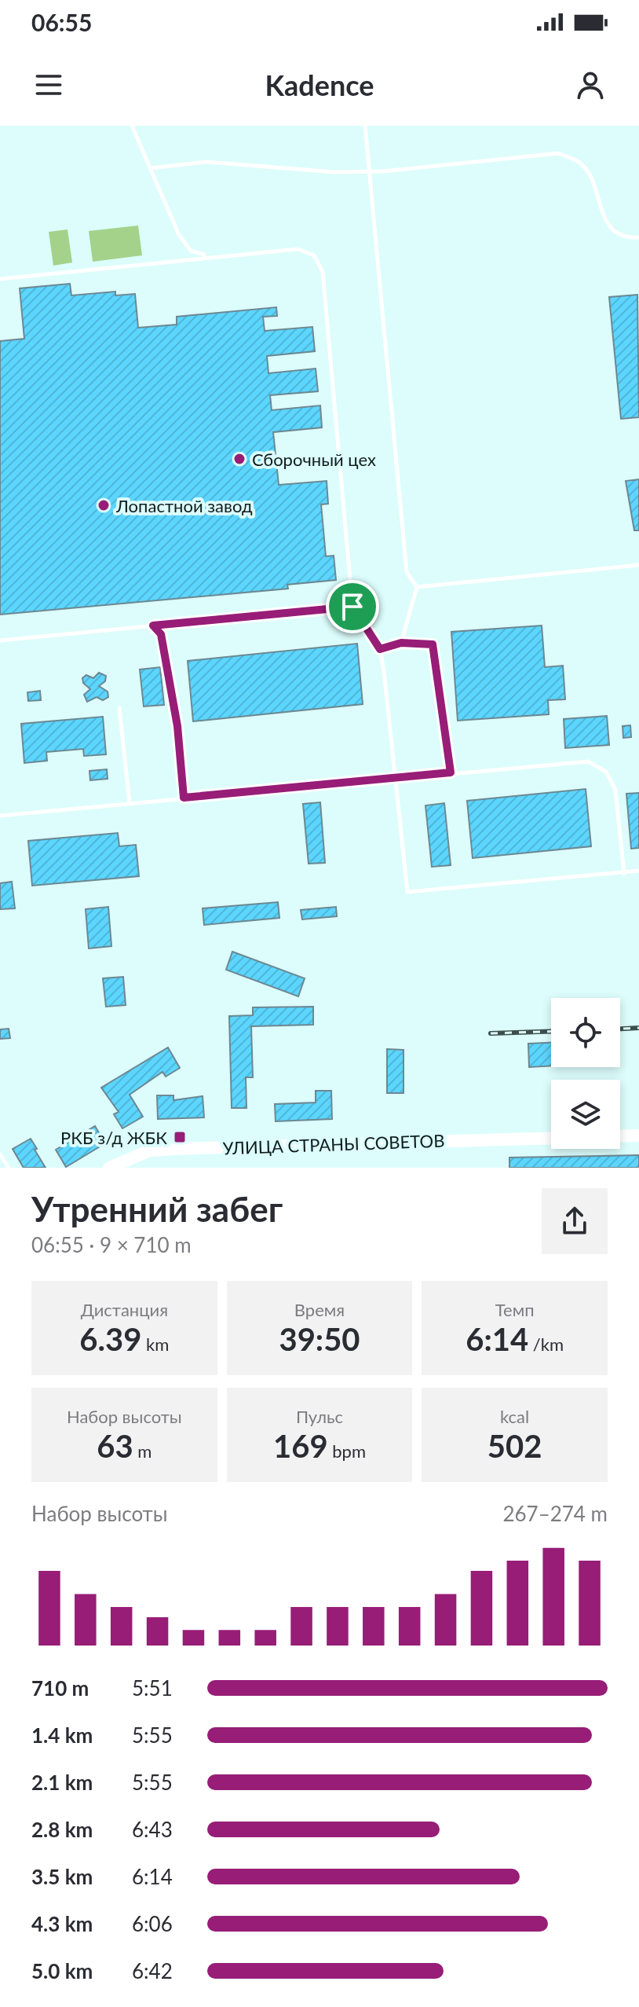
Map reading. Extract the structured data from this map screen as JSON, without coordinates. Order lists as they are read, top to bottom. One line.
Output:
{"streets":{"main road":["УЛИЦА СТРАНЫ СОВЕТОВ"]},"places":{"other":["Сборочный цех","Лопастной завод"],"transit":["РКБ з/д ЖБК"]},"page":{"status":"06:55","header":"Kadence","heading":["Утренний забег","06:55 · 9 × 710 m"],"stats":[["Дистанция","6.39 km"],["Время","39:50"],["Темп","6:14 /km"],["Набор высоты","63 m"],["Пульс","169 bpm"],["kcal","502"]],"chart":["Набор высоты","267–274 m"],"list":[{"name":"710 m","note":"5:51"},{"name":"1.4 km","note":"5:55"},{"name":"2.1 km","note":"5:55"},{"name":"2.8 km","note":"6:43"},{"name":"3.5 km","note":"6:14"},{"name":"4.3 km","note":"6:06"},{"name":"5.0 km","note":"6:42"}]}}
